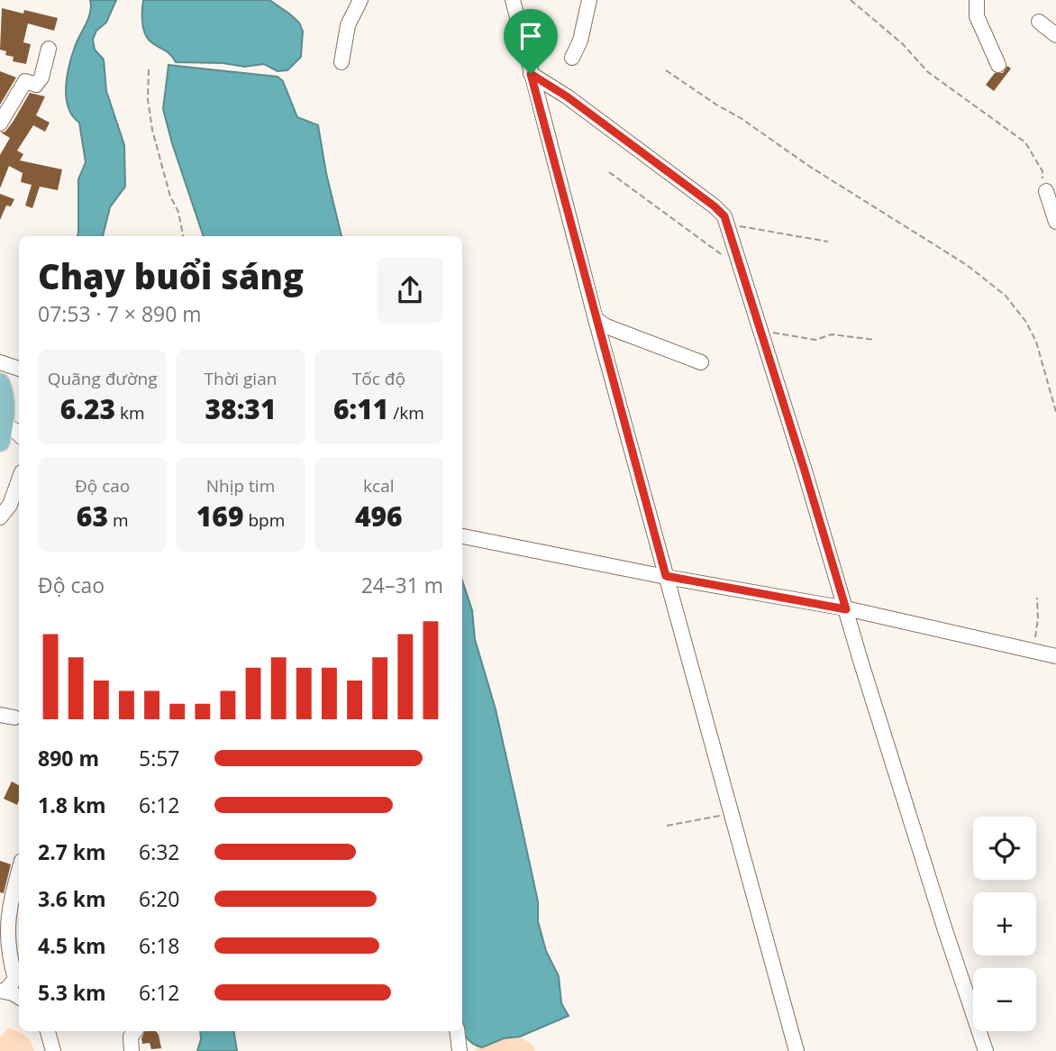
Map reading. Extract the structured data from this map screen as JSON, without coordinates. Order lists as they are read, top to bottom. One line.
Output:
{"page":{"heading":["Chạy buổi sáng","07:53 · 7 × 890 m"],"stats":[["Quãng đường","6.23 km"],["Thời gian","38:31"],["Tốc độ","6:11 /km"],["Độ cao","63 m"],["Nhịp tim","169 bpm"],["kcal","496"]],"chart":["Độ cao","24–31 m"],"list":[{"name":"890 m","note":"5:57"},{"name":"1.8 km","note":"6:12"},{"name":"2.7 km","note":"6:32"},{"name":"3.6 km","note":"6:20"},{"name":"4.5 km","note":"6:18"},{"name":"5.3 km","note":"6:12"}],"map_buttons":["+","−"]}}
